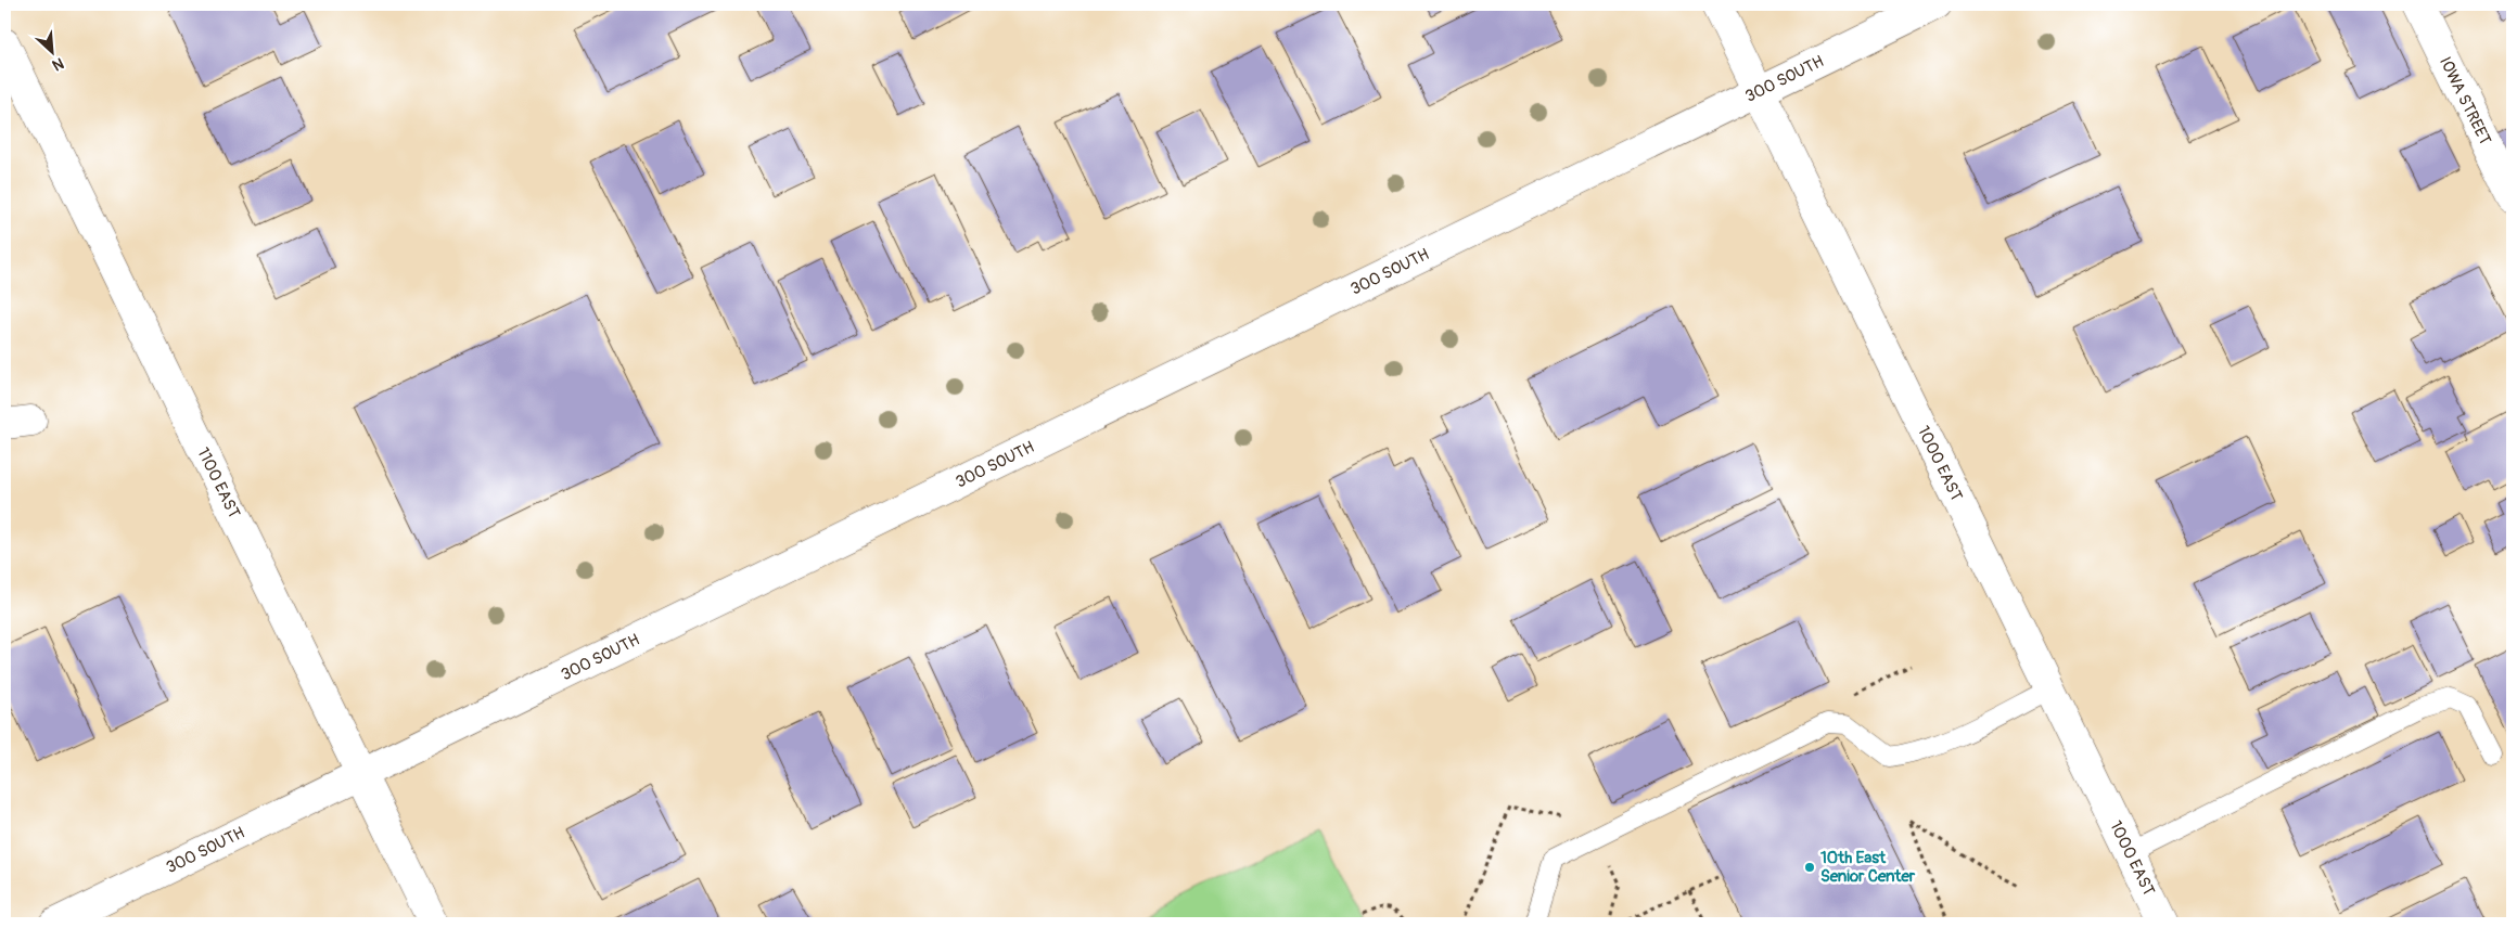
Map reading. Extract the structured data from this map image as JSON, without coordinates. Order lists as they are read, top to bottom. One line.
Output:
{"streets":{"street":["300 SOUTH","IOWA STREET","1000 EAST","1100 EAST"]},"crossings":[["300 SOUTH","1000 EAST"],["300 SOUTH","1100 EAST"]],"places":["10th East Senior Center"],"north":"bottom right"}
